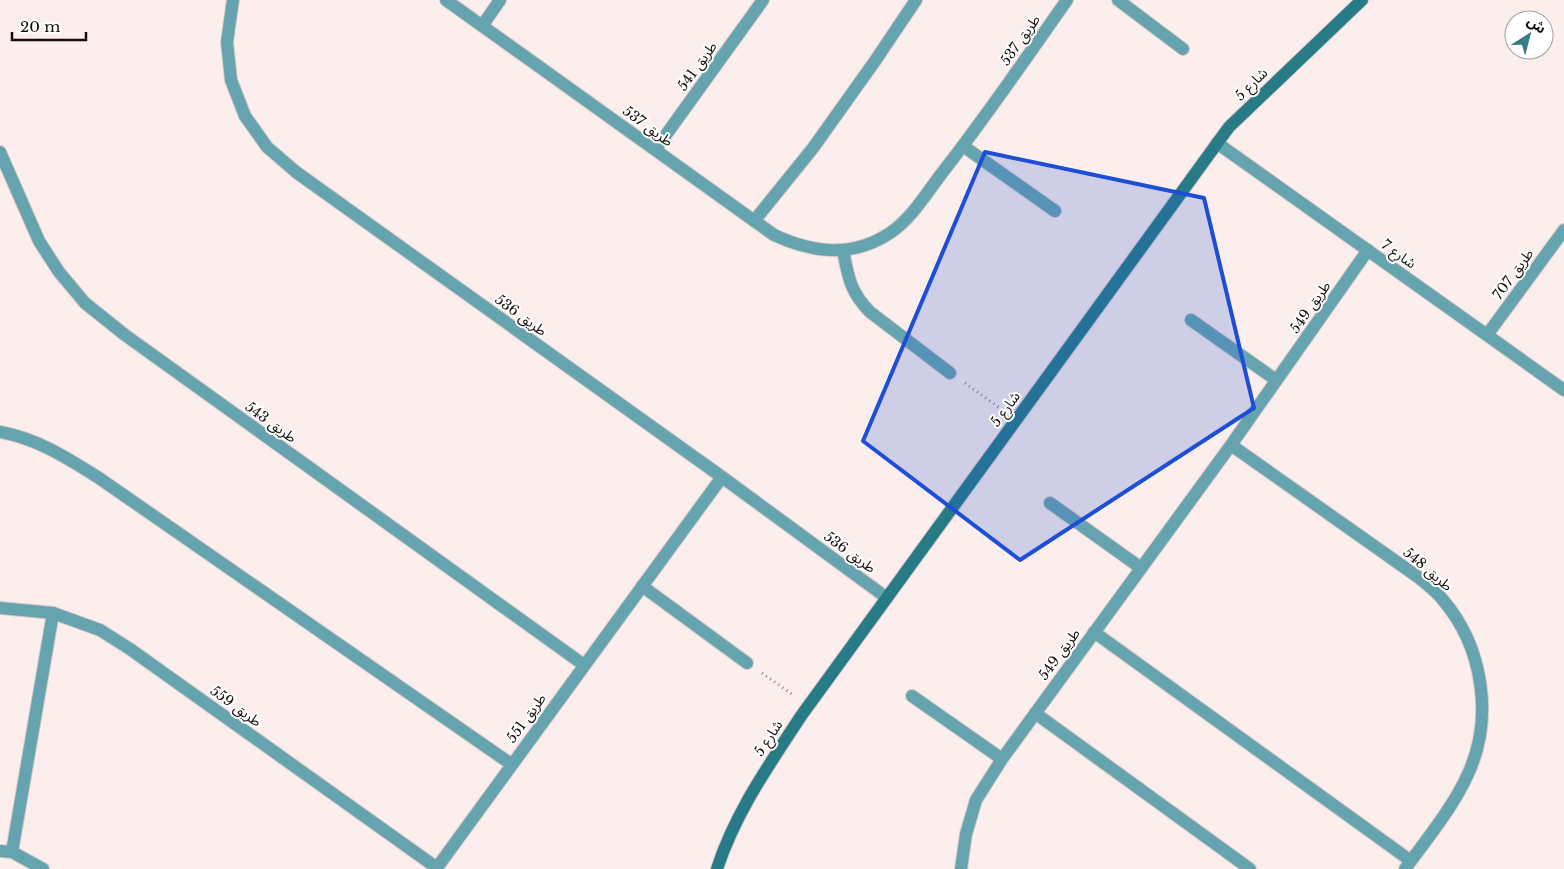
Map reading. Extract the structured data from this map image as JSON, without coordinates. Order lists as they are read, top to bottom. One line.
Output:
{"streets":{"street":["طريق 537","طريق 541","شارع 5","شارع 7","طريق 707","طريق 549","طريق 536","طريق 543","طريق 548","طريق 559","طريق 551"]},"crossings":[["طريق 537","طريق 541"],["شارع 5","شارع 7"],["شارع 5","طريق 536"],["شارع 7","طريق 707"],["شارع 7","طريق 549"],["طريق 549","طريق 548"],["طريق 536","طريق 551"],["طريق 543","طريق 551"],["طريق 559","طريق 551"]],"scale_bar":"20 m","north":"top right"}
